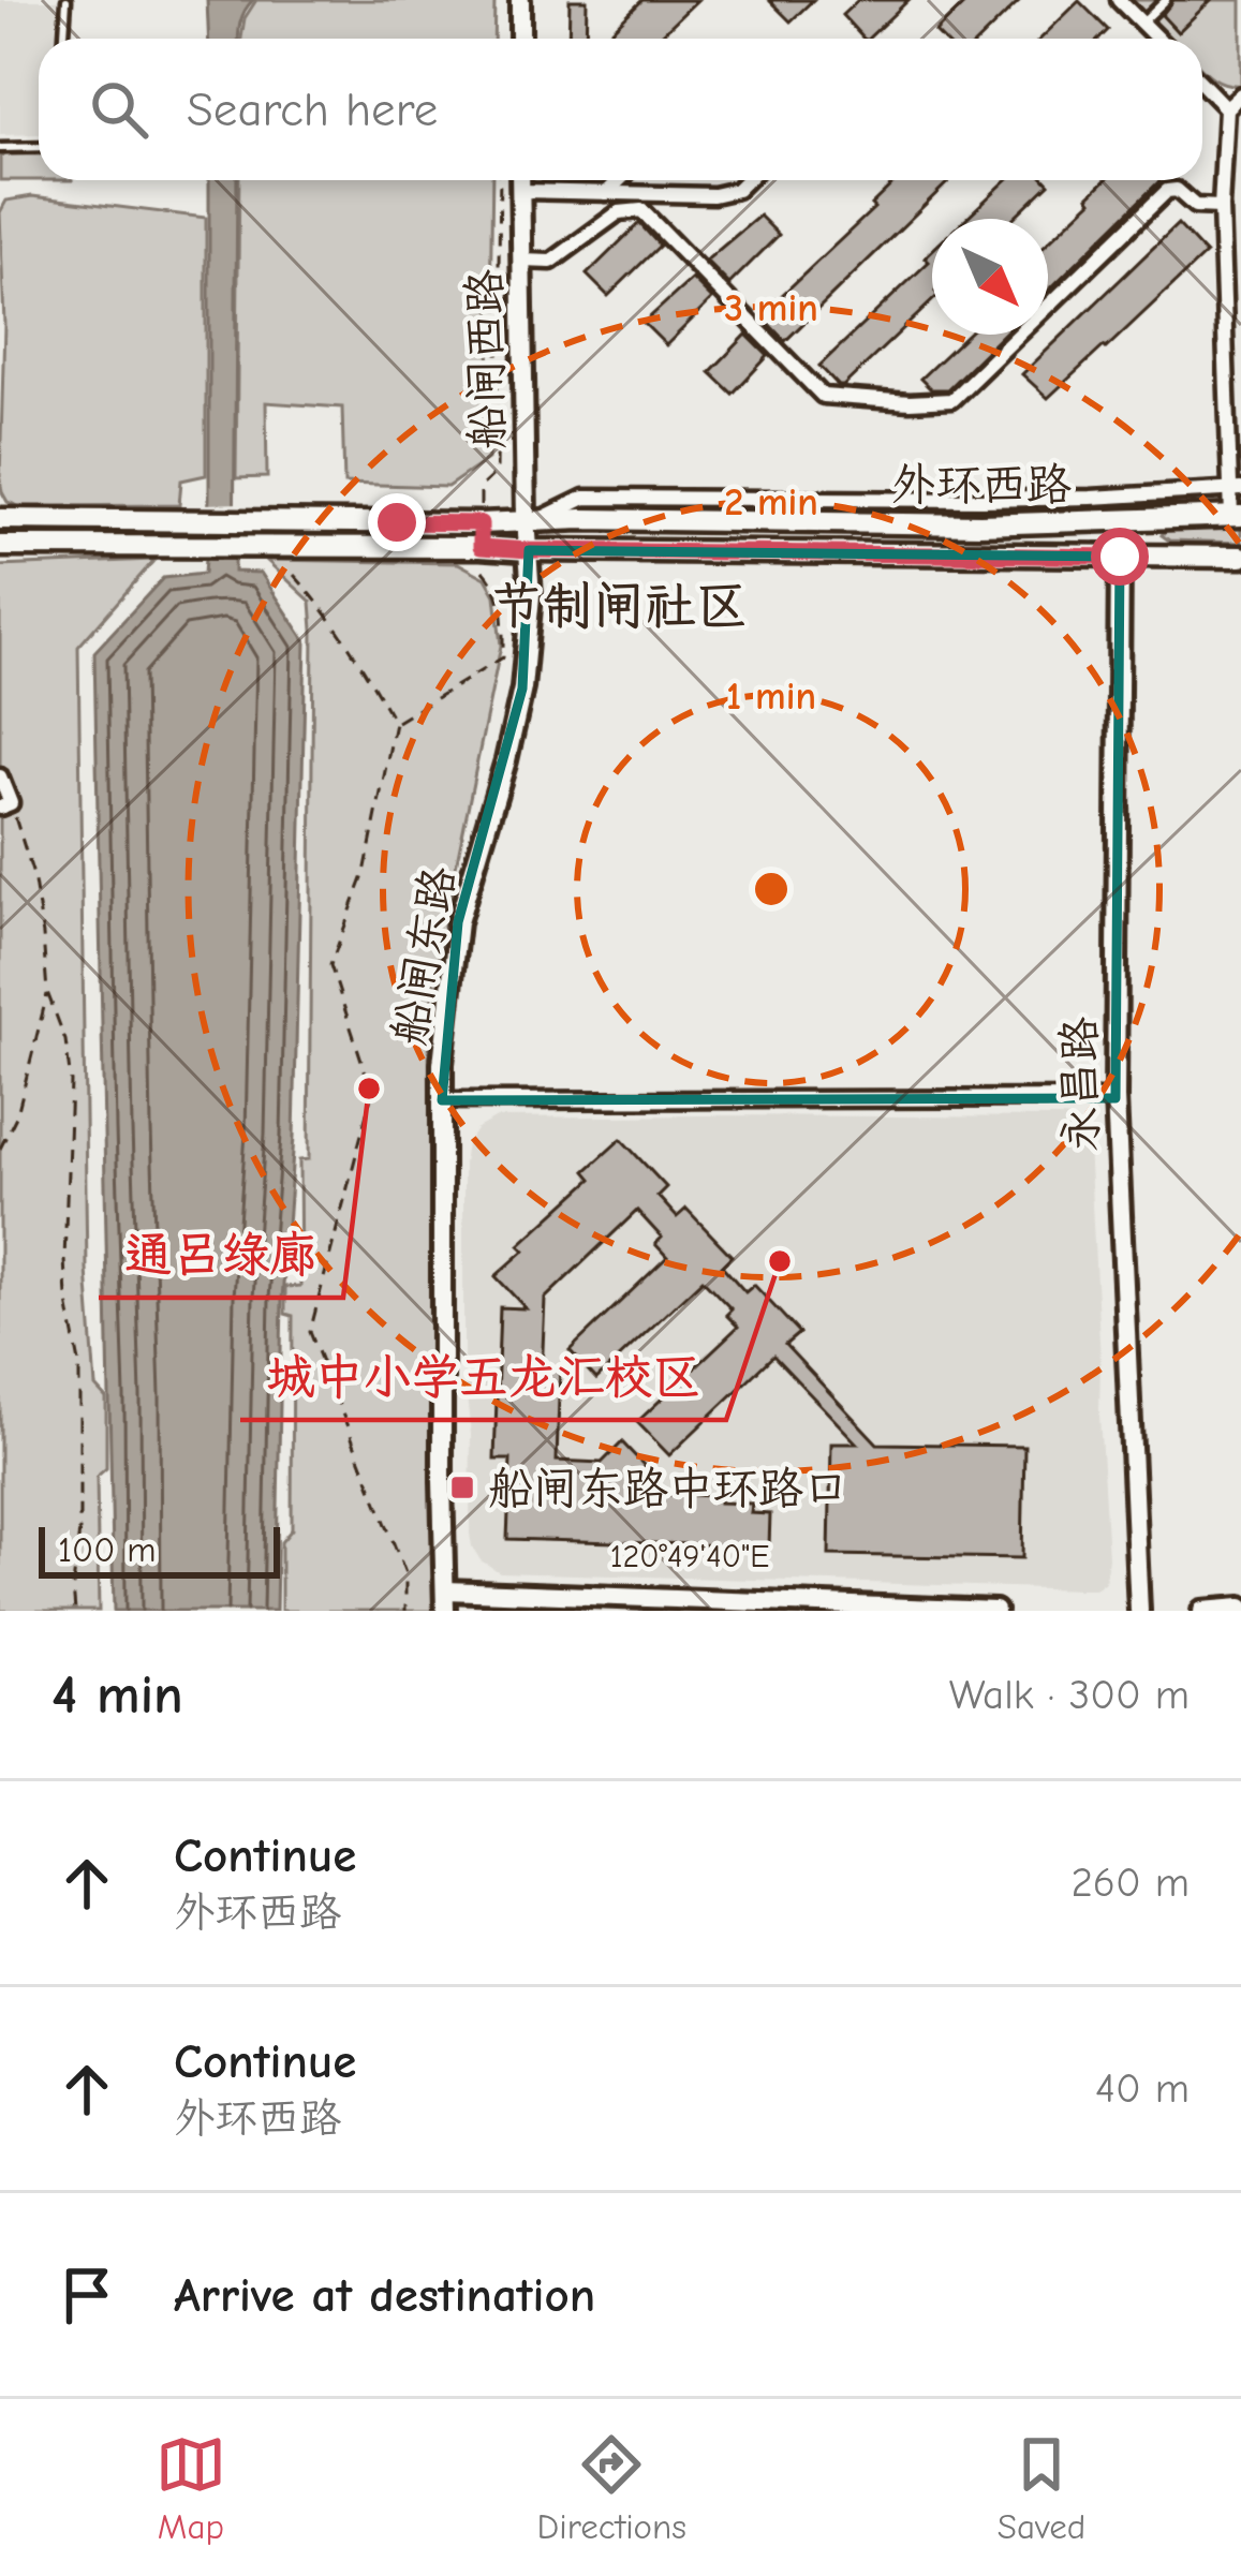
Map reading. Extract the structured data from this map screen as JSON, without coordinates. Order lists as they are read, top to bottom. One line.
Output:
{"streets":{"main road":["外环西路"],"street":["船闸西路","船闸东路","永昌路"]},"crossings":[["船闸西路","外环西路"],["船闸西路","船闸东路"],["外环西路","船闸东路"],["外环西路","永昌路"]],"districts":["节制闸社区"],"places":{"other":["通吕绿廊","城中小学五龙汇校区"],"transit":["船闸东路中环路口"]},"scale_bar":"100 m","north":"bottom right","page":{"search":"Search here","scale":"100 m","heading":["4 min","Walk · 300 m"],"list":[["Continue","外环西路","260 m"],["Continue","外环西路","40 m"],"Arrive at destination"],"nav":["Map","Directions","Saved"]},"coordinates":["120°49'40\"E"],"rings":["3 min","2 min","1 min"]}
